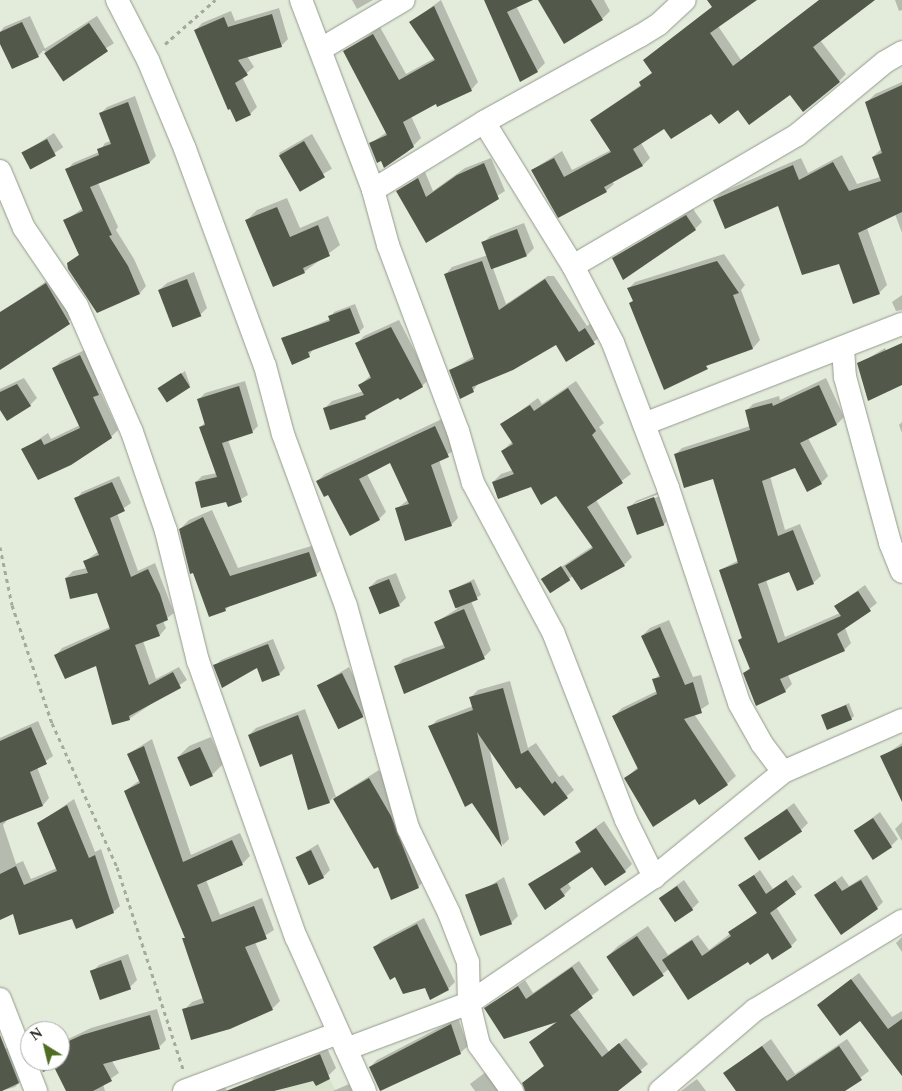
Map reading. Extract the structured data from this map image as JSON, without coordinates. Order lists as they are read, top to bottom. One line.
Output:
{"north":"top left"}
